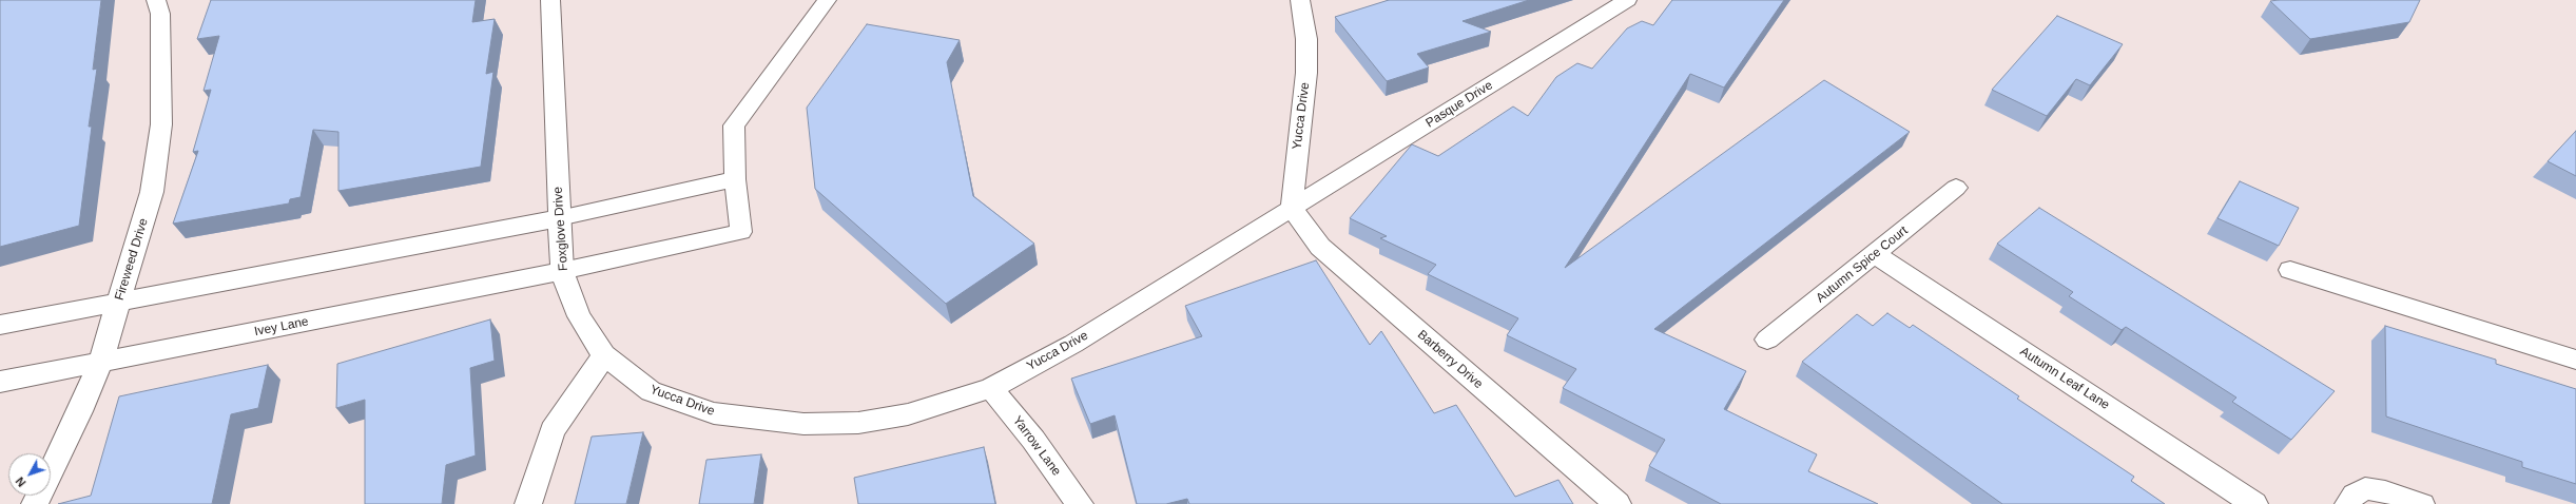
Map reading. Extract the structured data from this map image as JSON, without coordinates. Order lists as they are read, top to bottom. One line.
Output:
{"streets":{"street":["Pasque Drive","Yucca Drive","Foxglove Drive","Fireweed Drive","Autumn Spice Court","Ivey Lane","Barberry Drive","Autumn Leaf Lane","Yarrow Lane"]},"crossings":[["Pasque Drive","Yucca Drive"],["Pasque Drive","Barberry Drive"],["Yucca Drive","Foxglove Drive"],["Yucca Drive","Barberry Drive"],["Yucca Drive","Yarrow Lane"],["Foxglove Drive","Ivey Lane"],["Fireweed Drive","Ivey Lane"],["Autumn Spice Court","Autumn Leaf Lane"]],"north":"bottom left"}
